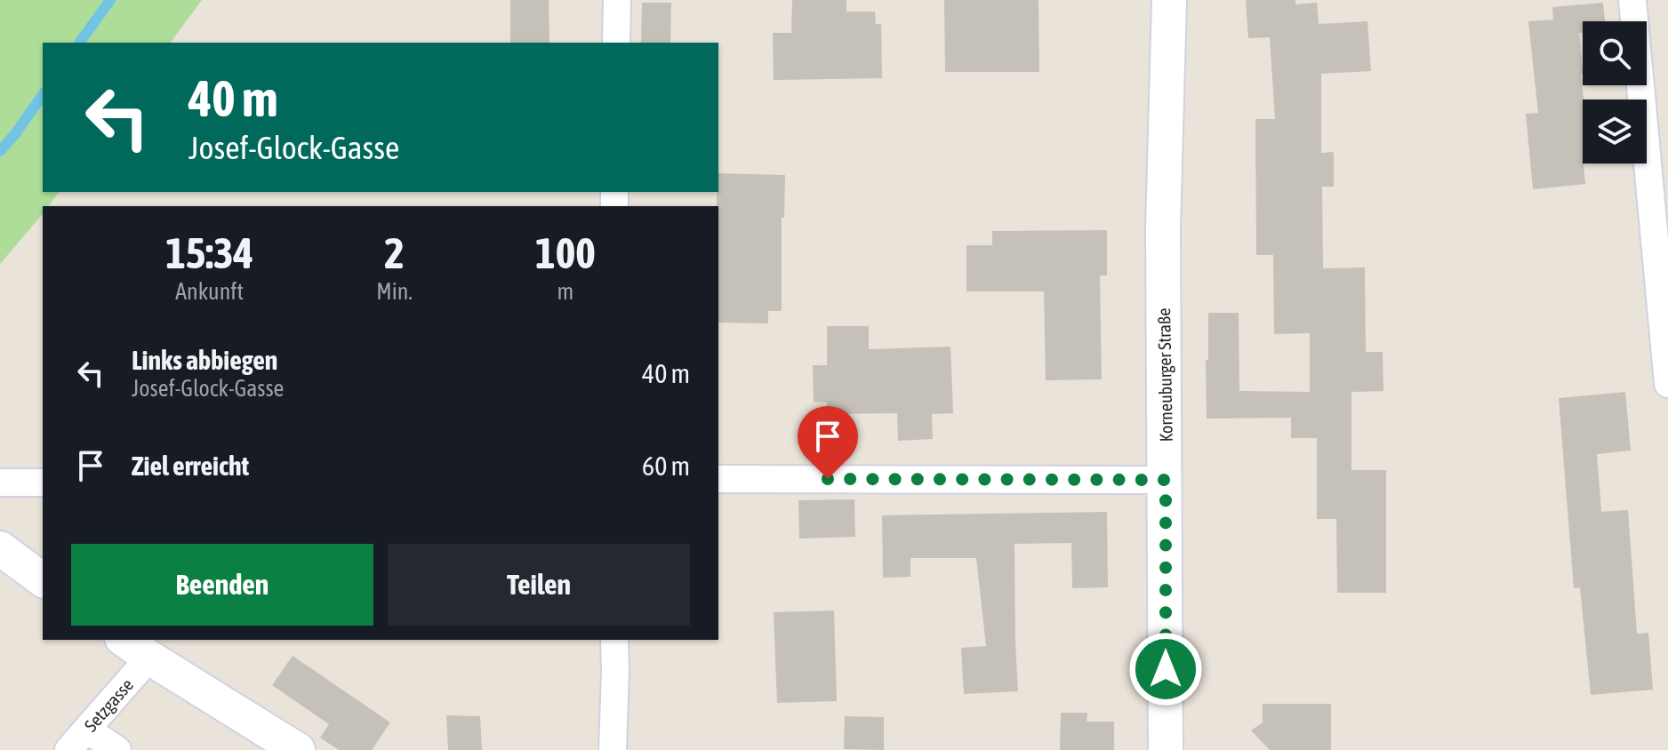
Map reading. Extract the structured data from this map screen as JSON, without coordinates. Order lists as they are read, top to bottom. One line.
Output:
{"streets":{"street":["Korneuburger Straße","Setzgasse"]},"page":{"turn":["40 m","Josef-Glock-Gasse"],"eta":["15:34","Ankunft","2","Min.","100","m"],"list":[{"name":"Links abbiegen","note":"Josef-Glock-Gasse","value":"40 m"},{"name":"Ziel erreicht","value":"60 m"}],"buttons":["Beenden","Teilen"]}}
